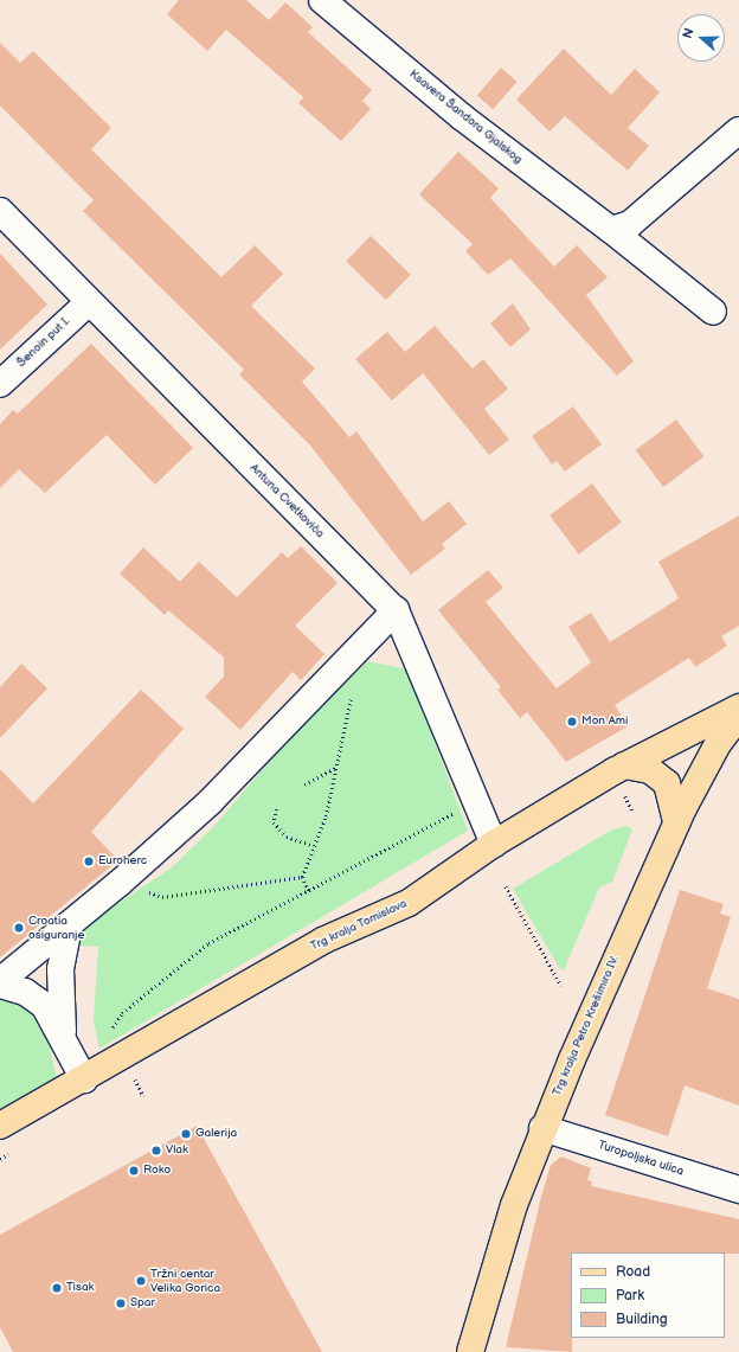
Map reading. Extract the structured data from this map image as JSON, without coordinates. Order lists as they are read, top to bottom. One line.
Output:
{"streets":{"main road":["Trg kralja Tomislava","Trg kralja Petra Krešimira IV."],"street":["Ksavera Šandora Gjalskog","Šenoin put I.","Antuna Cvetkovića","Turopoljska ulica"]},"crossings":[["Šenoin put I.","Antuna Cvetkovića"],["Antuna Cvetkovića","Trg kralja Tomislava"],["Trg kralja Petra Krešimira IV.","Turopoljska ulica"]],"places":["Mon Ami","Euroherc","Croatia osiguranje","Galerija","Vlak","Roko","Tržni centar Velika Gorica","Tisak","Spar"],"legend":["Road","Park","Building"],"north":"left"}
